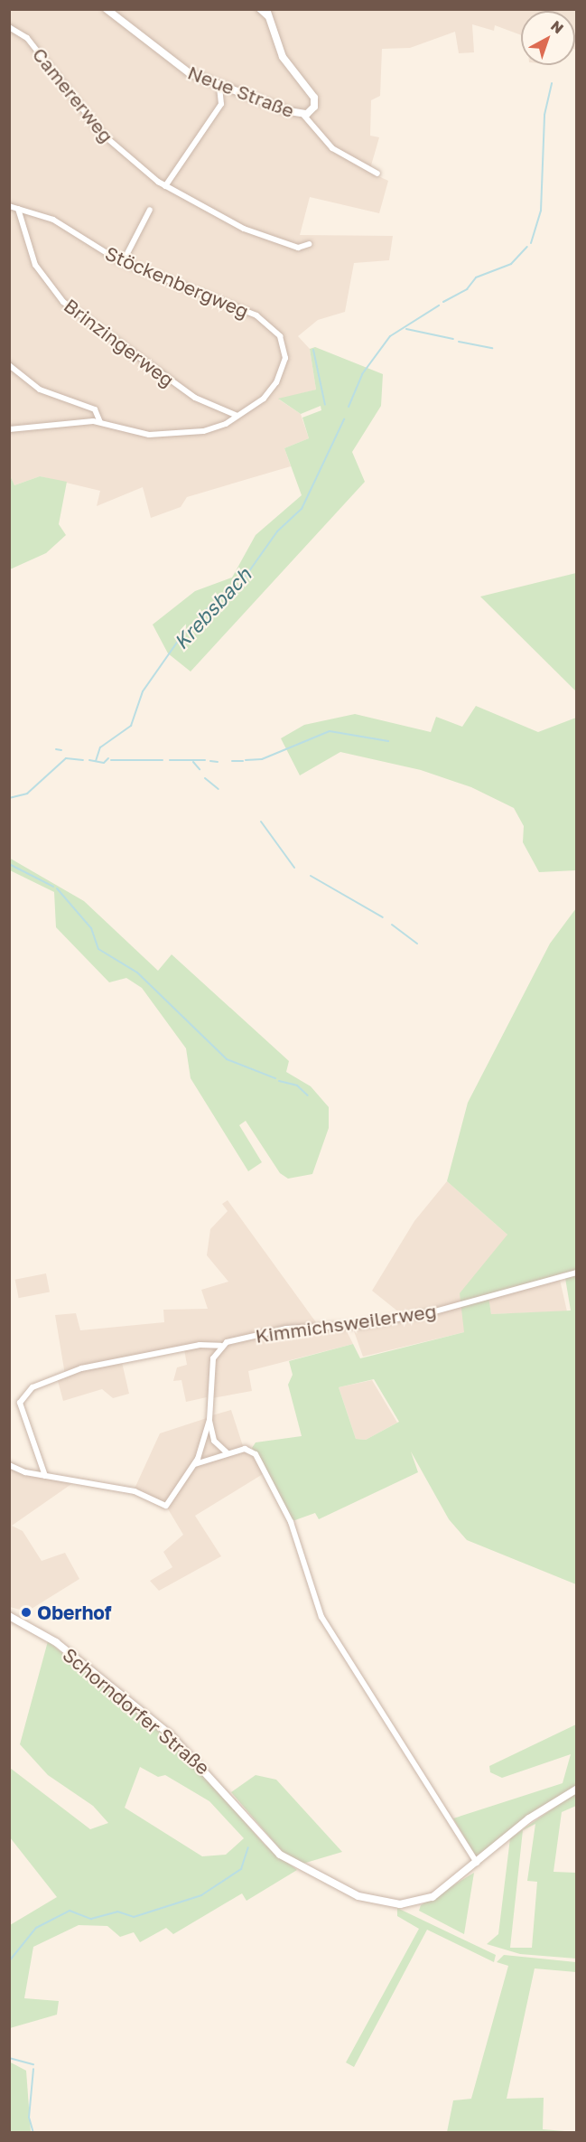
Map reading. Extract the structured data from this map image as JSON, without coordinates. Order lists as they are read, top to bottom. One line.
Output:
{"streets":{"main road":["Neue Straße","Schorndorfer Straße"],"street":["Camererweg","Stöckenbergweg","Brinzingerweg","Kimmichsweilerweg"]},"crossings":[["Stöckenbergweg","Brinzingerweg"]],"water":["Krebsbach"],"places":["Oberhof"],"north":"top right"}
